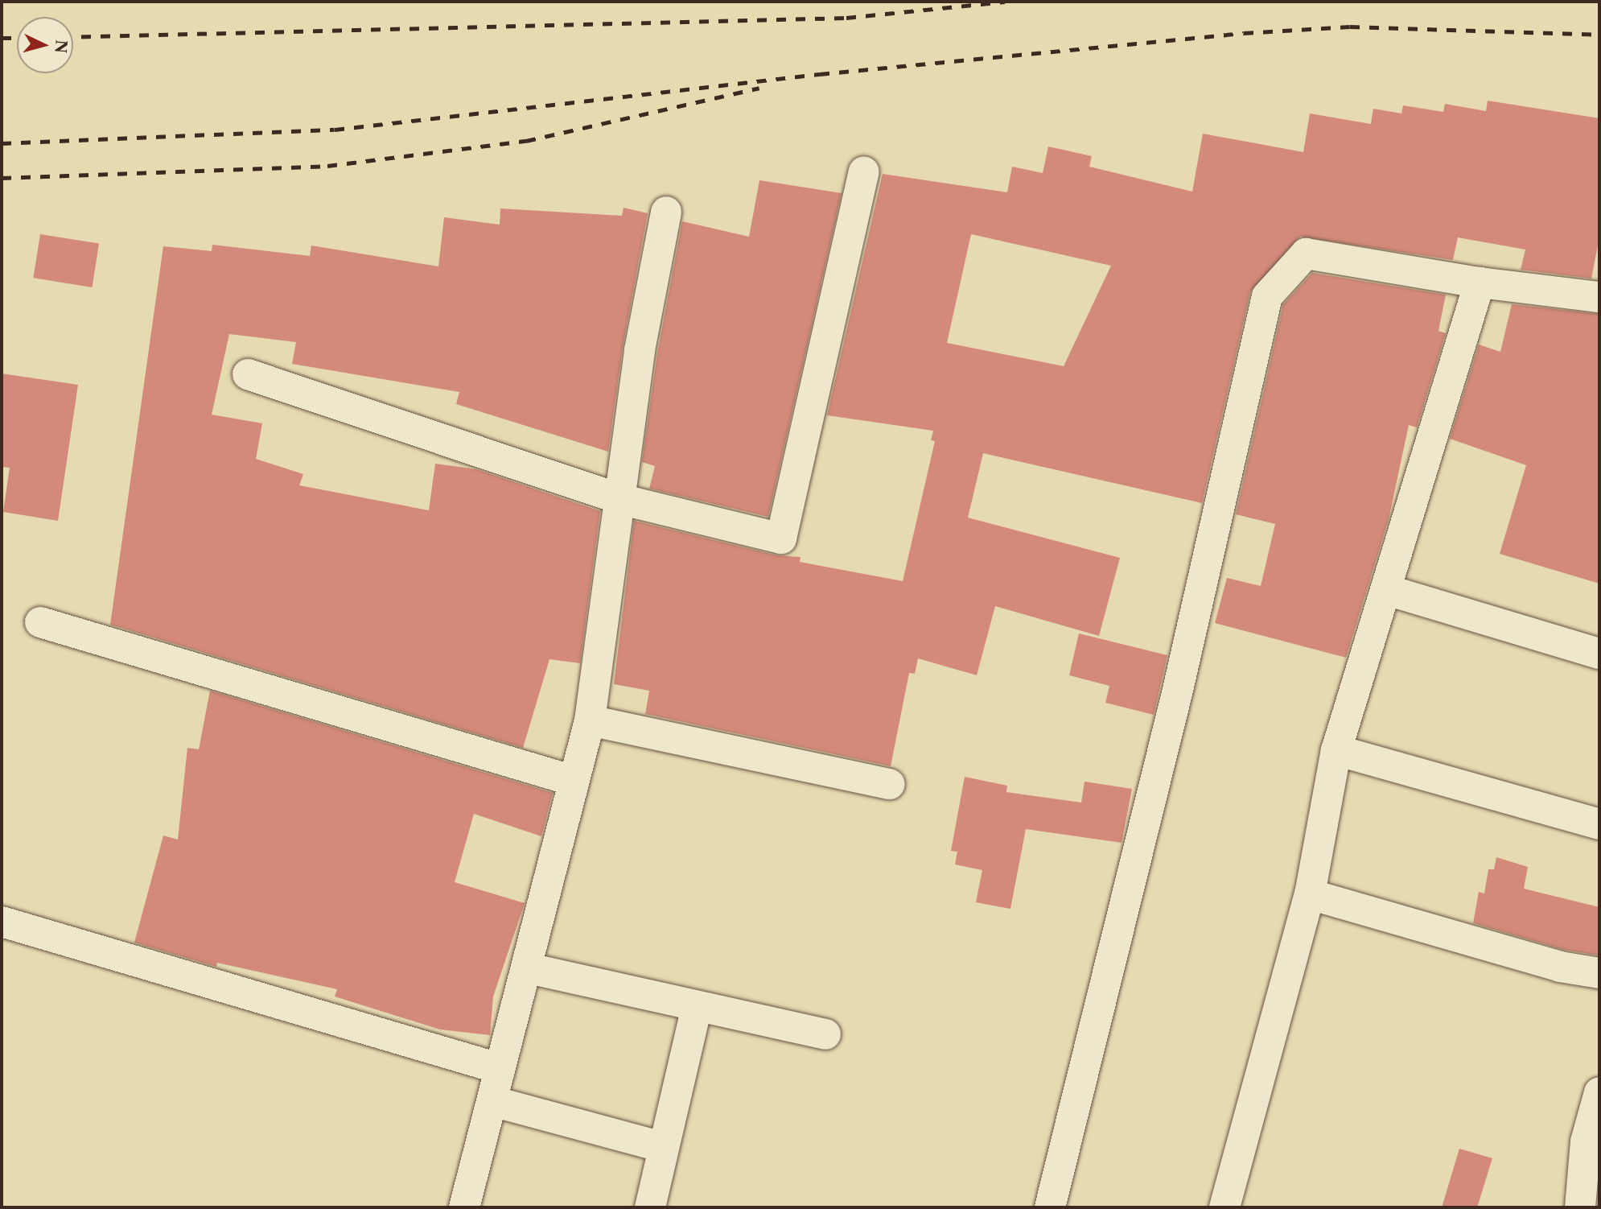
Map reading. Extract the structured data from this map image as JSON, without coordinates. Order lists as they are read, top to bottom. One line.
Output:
{"north":"right"}
